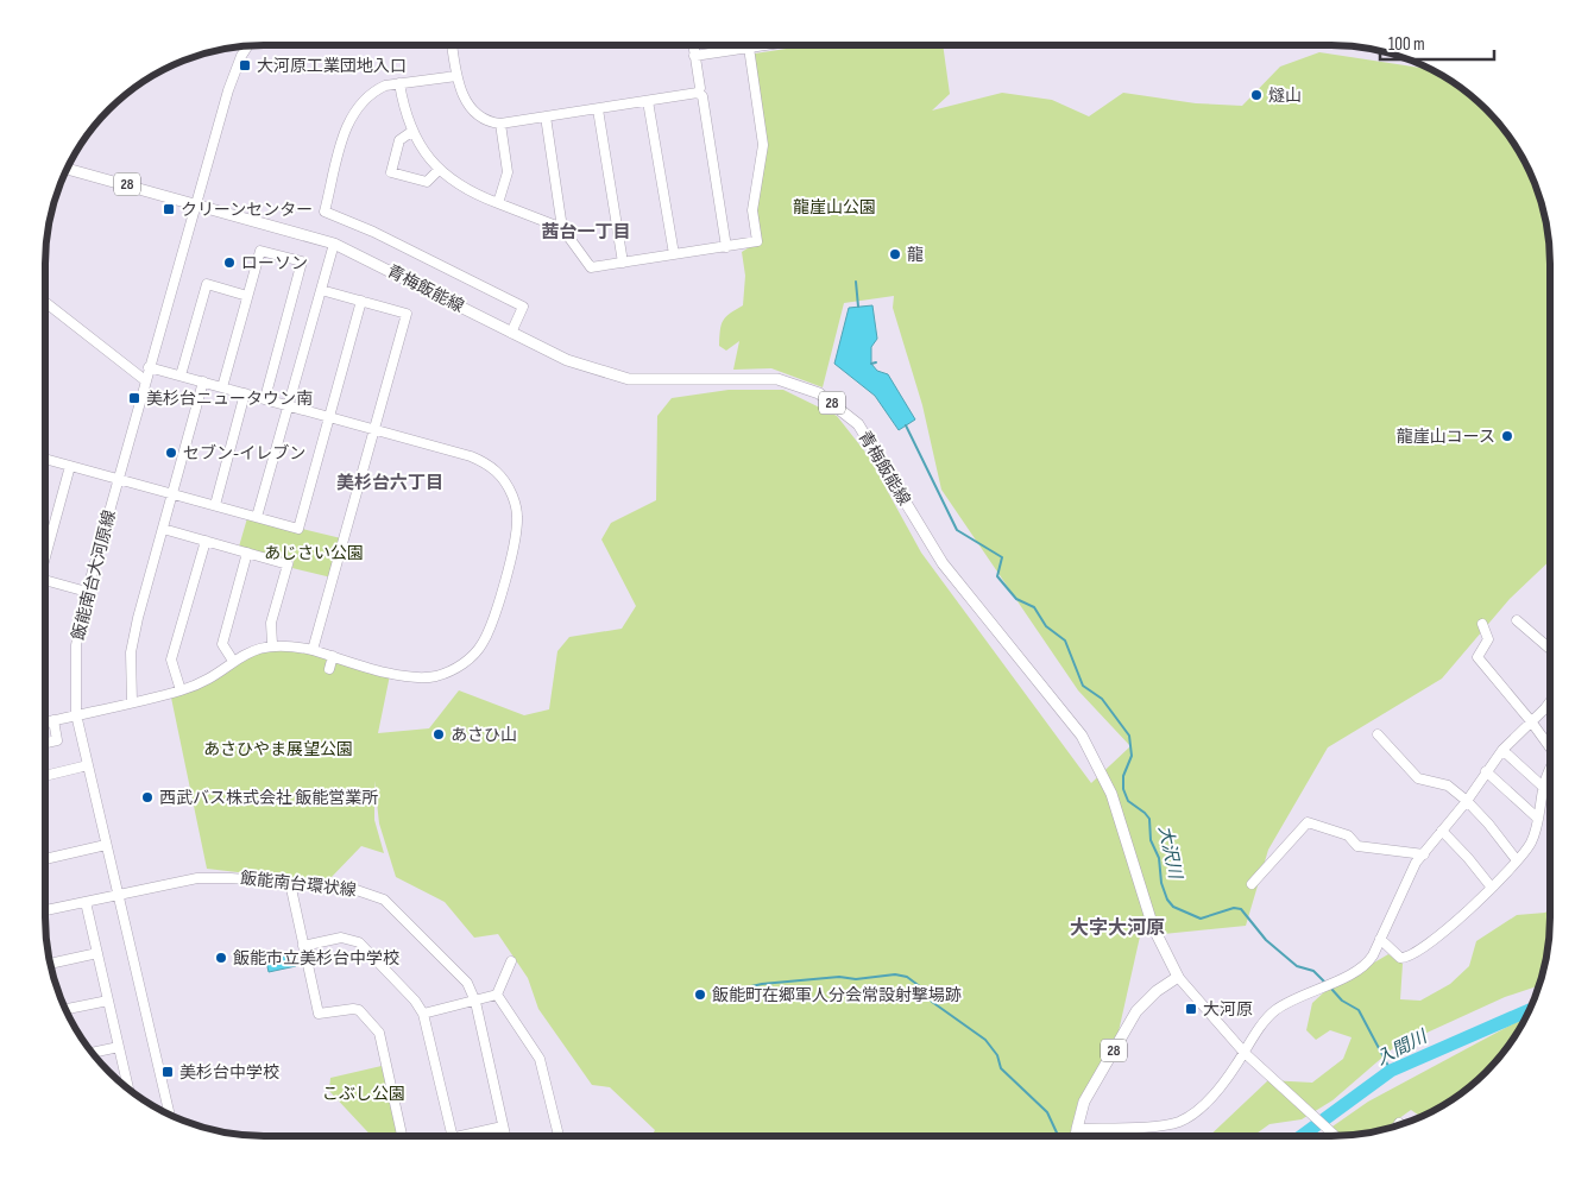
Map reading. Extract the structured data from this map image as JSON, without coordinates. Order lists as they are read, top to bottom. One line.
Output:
{"streets":{"main road":["28","青梅飯能線"],"street":["飯能南台大河原線","飯能南台環状線"]},"crossings":[["28","青梅飯能線"],["青梅飯能線","飯能南台大河原線"],["飯能南台大河原線","飯能南台環状線"]],"districts":["茜台一丁目","美杉台六丁目","大字大河原"],"water":["大沢川","入間川"],"parks":["龍崖山公園","あじさい公園","あさひやま展望公園","こぶし公園"],"places":{"transit":["大河原工業団地入口","クリーンセンター","美杉台ニュータウン南","大河原","美杉台中学校"],"other":["燧山","龍","ローソン","龍崖山コース","セブン-イレブン","あさひ山","西武バス株式会社 飯能営業所","飯能市立美杉台中学校","飯能町在郷軍人分会常設射撃場跡"]},"scale_bar":"100 m"}
